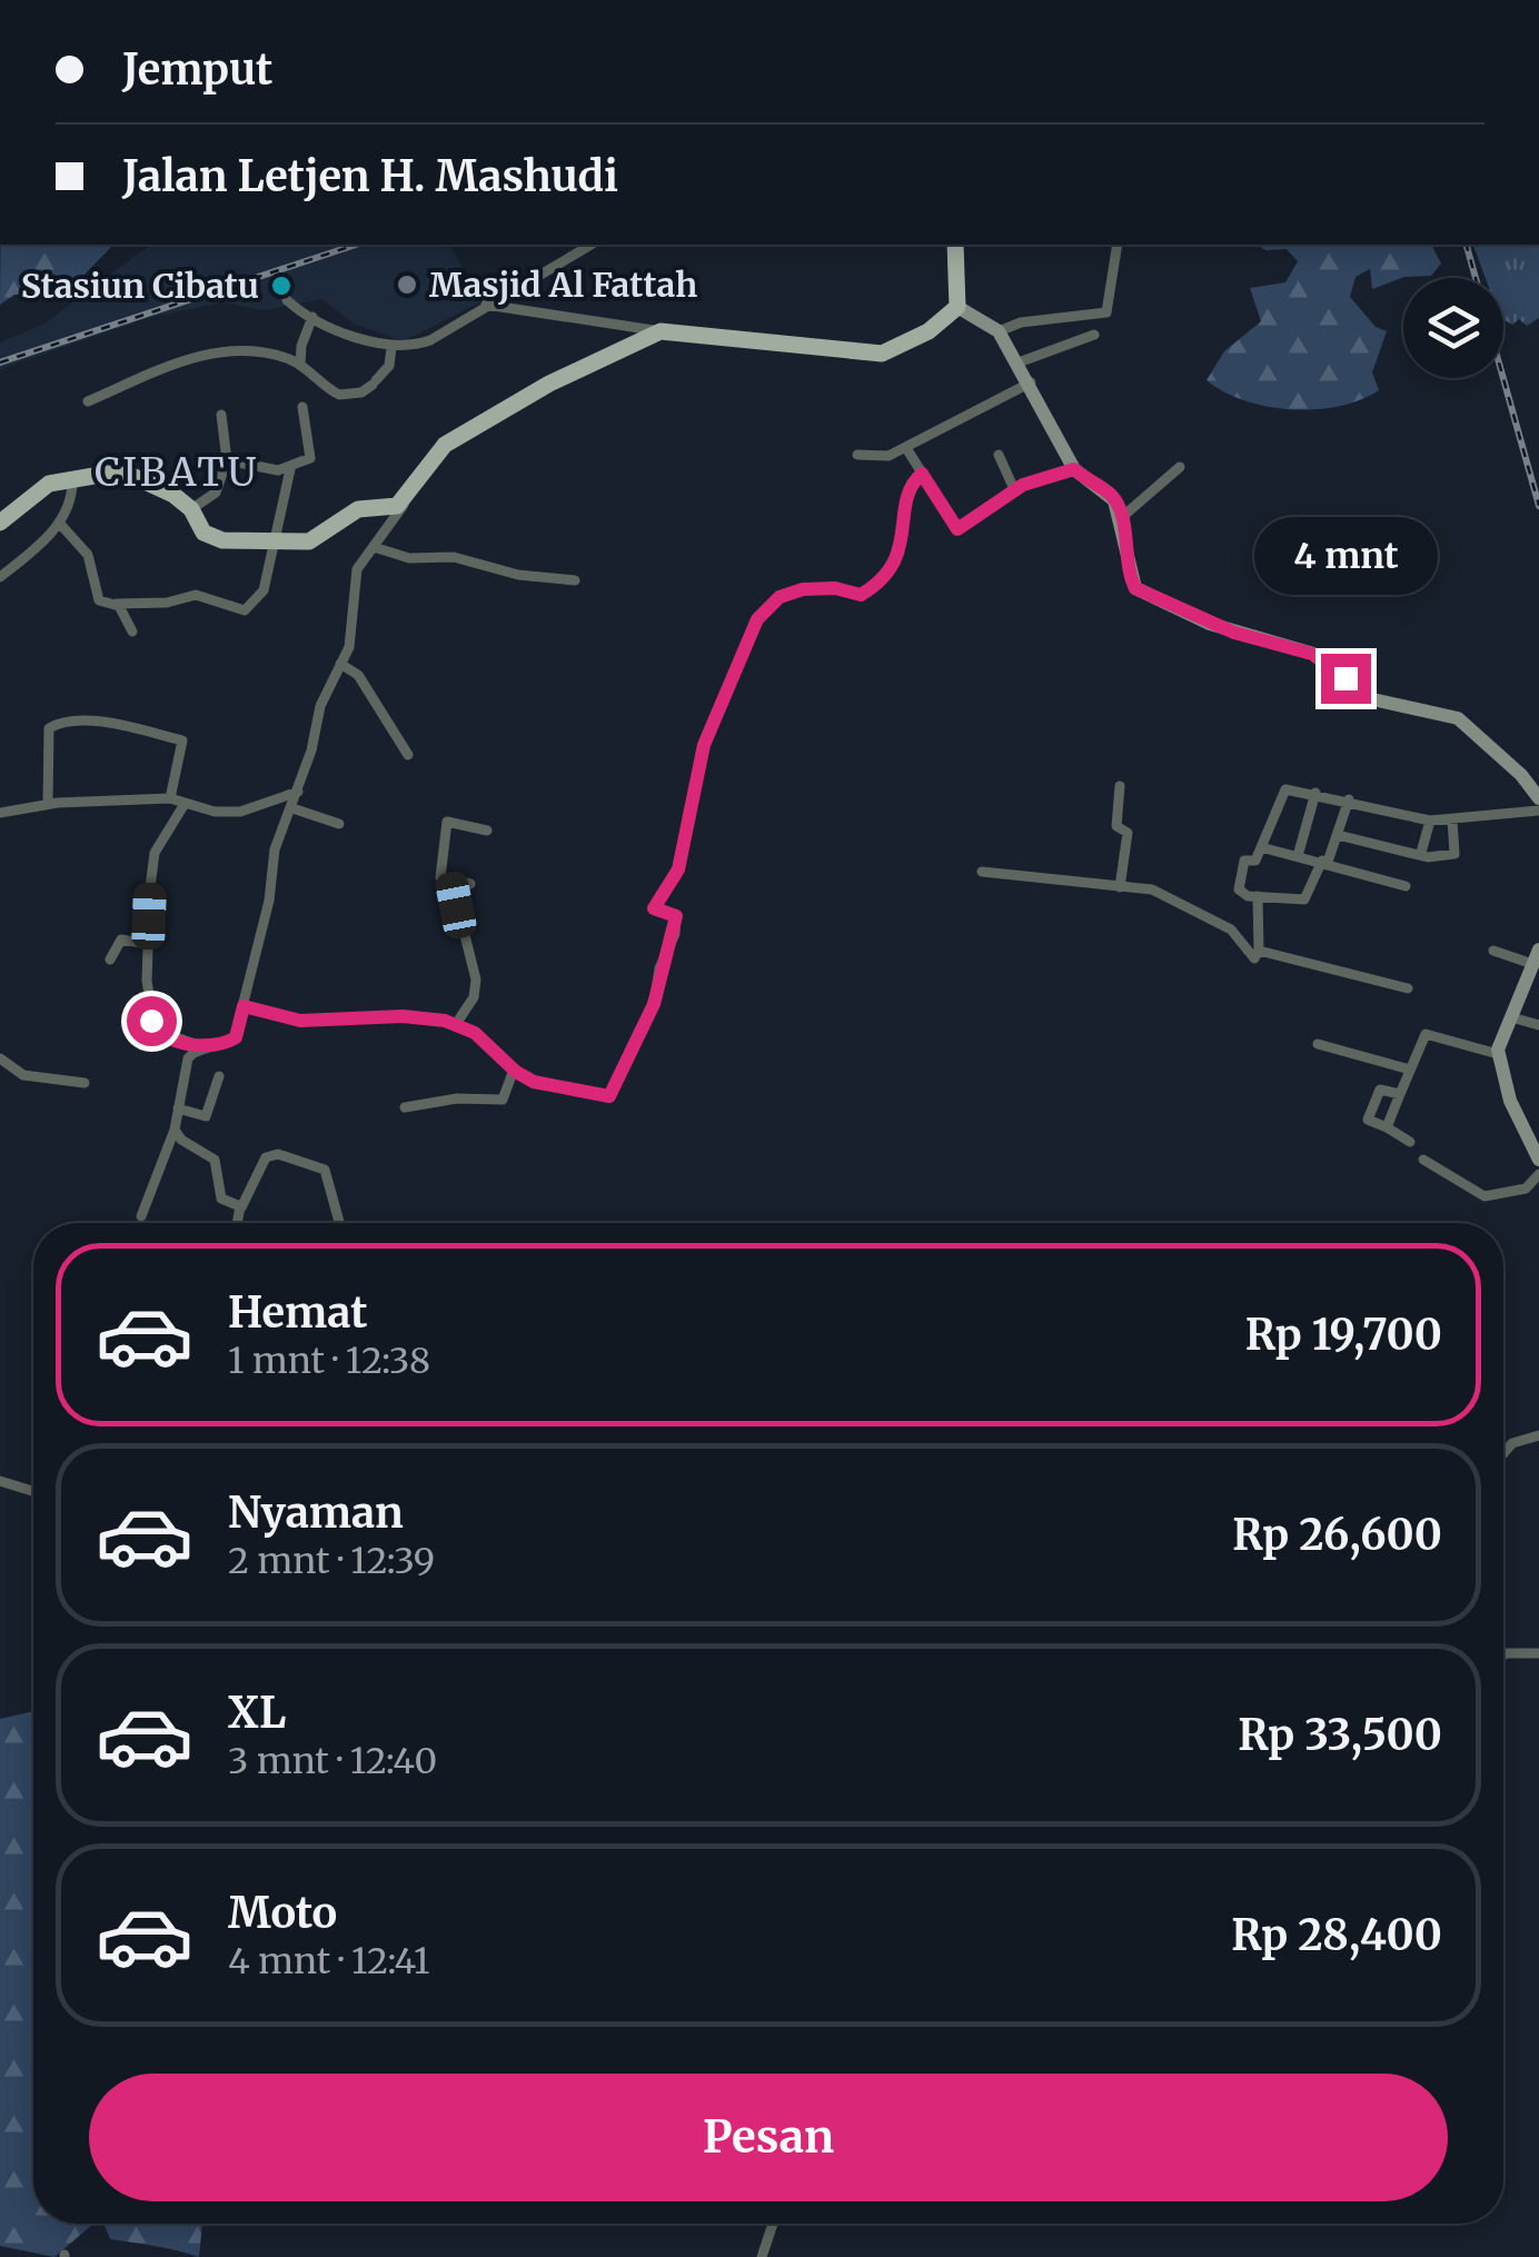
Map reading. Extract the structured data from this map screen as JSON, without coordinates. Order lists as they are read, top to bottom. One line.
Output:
{"districts":["CIBATU"],"places":["Masjid Al Fattah","Stasiun Cibatu"],"page":{"banner":["Jemput","Jalan Letjen H. Mashudi"],"bubble":"4 mnt","list":[{"name":"Hemat","note":"1 mnt · 12:38","value":"Rp 19,700"},{"name":"Nyaman","note":"2 mnt · 12:39","value":"Rp 26,600"},{"name":"XL","note":"3 mnt · 12:40","value":"Rp 33,500"},{"name":"Moto","note":"4 mnt · 12:41","value":"Rp 28,400"}],"buttons":"Pesan"}}
